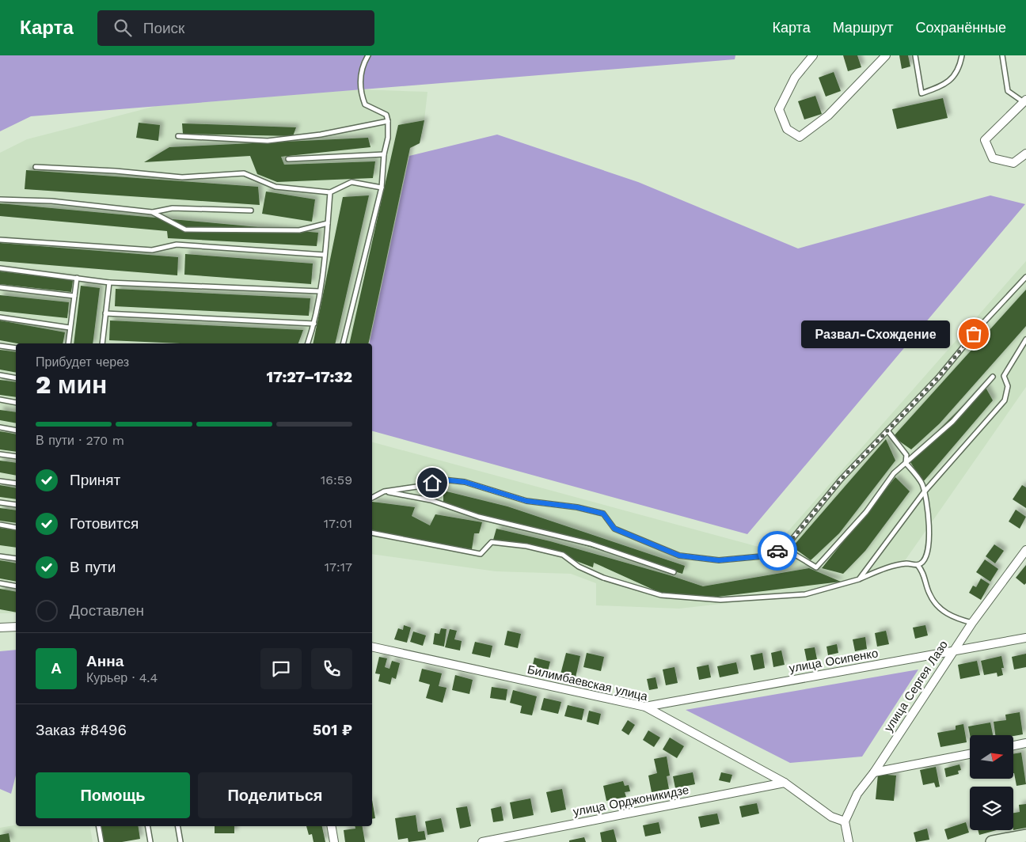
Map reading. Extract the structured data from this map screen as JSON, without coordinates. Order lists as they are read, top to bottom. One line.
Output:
{"streets":{"street":["улица Осипенко","Билимбаевская улица","улица Сергея Лазо","улица Орджоникидзе"]},"crossings":[["улица Осипенко","Билимбаевская улица"],["улица Осипенко","улица Сергея Лазо"],["Билимбаевская улица","улица Сергея Лазо"],["Билимбаевская улица","улица Орджоникидзе"]],"places":["Развал-Схождение"],"north":"right","page":{"header":"Карта","search":"Поиск","nav":["Карта","Маршрут","Сохранённые"],"bubble":"Развал-Схождение","heading":["2 мин","Прибудет через","17:27–17:32"],"panel":["Анна","Курьер · 4.4","Заказ #8496","501 ₽"],"bar":"В пути · 270 m","list":[["Принят","16:59"],["Готовится","17:01"],["В пути","17:17"],"Доставлен"],"round":"А","buttons":["Помощь","Поделиться"]}}
